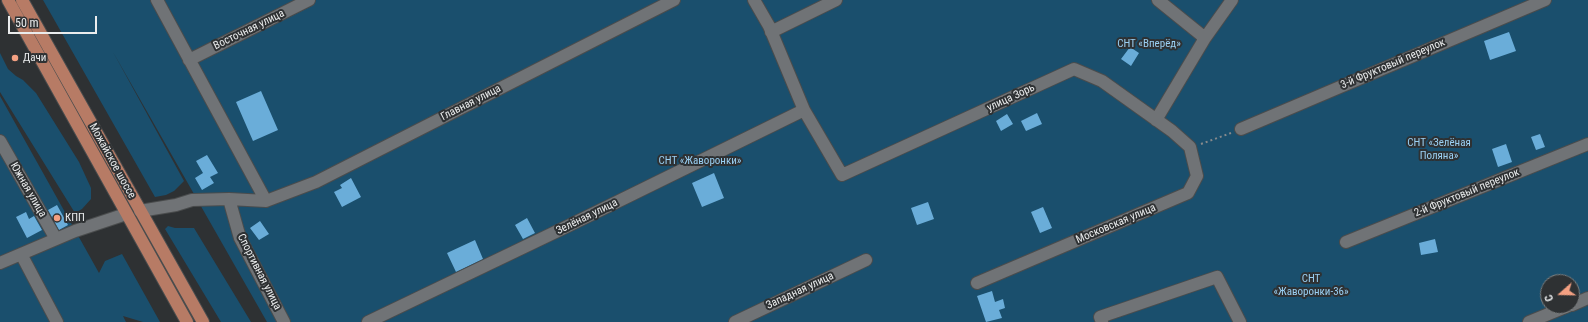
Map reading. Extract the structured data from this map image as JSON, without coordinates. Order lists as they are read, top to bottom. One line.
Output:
{"streets":{"main road":["Можайское шоссе"],"street":["Восточная улица","3-й Фруктовый переулок","улица Зорь","Главная улица","Южная улица","2-й Фруктовый переулок","Зелёная улица","Московская улица","Спортивная улица","Западная улица"]},"crossings":[["улица Зорь","Зелёная улица"],["улица Зорь","Московская улица"]],"parks":["СНТ «Вперёд»","СНТ «Зелёная Поляна»","СНТ «Жаворонки»","СНТ «Жаворонки-36»"],"places":["Дачи","КПП"],"scale_bar":"50 m","north":"left"}
